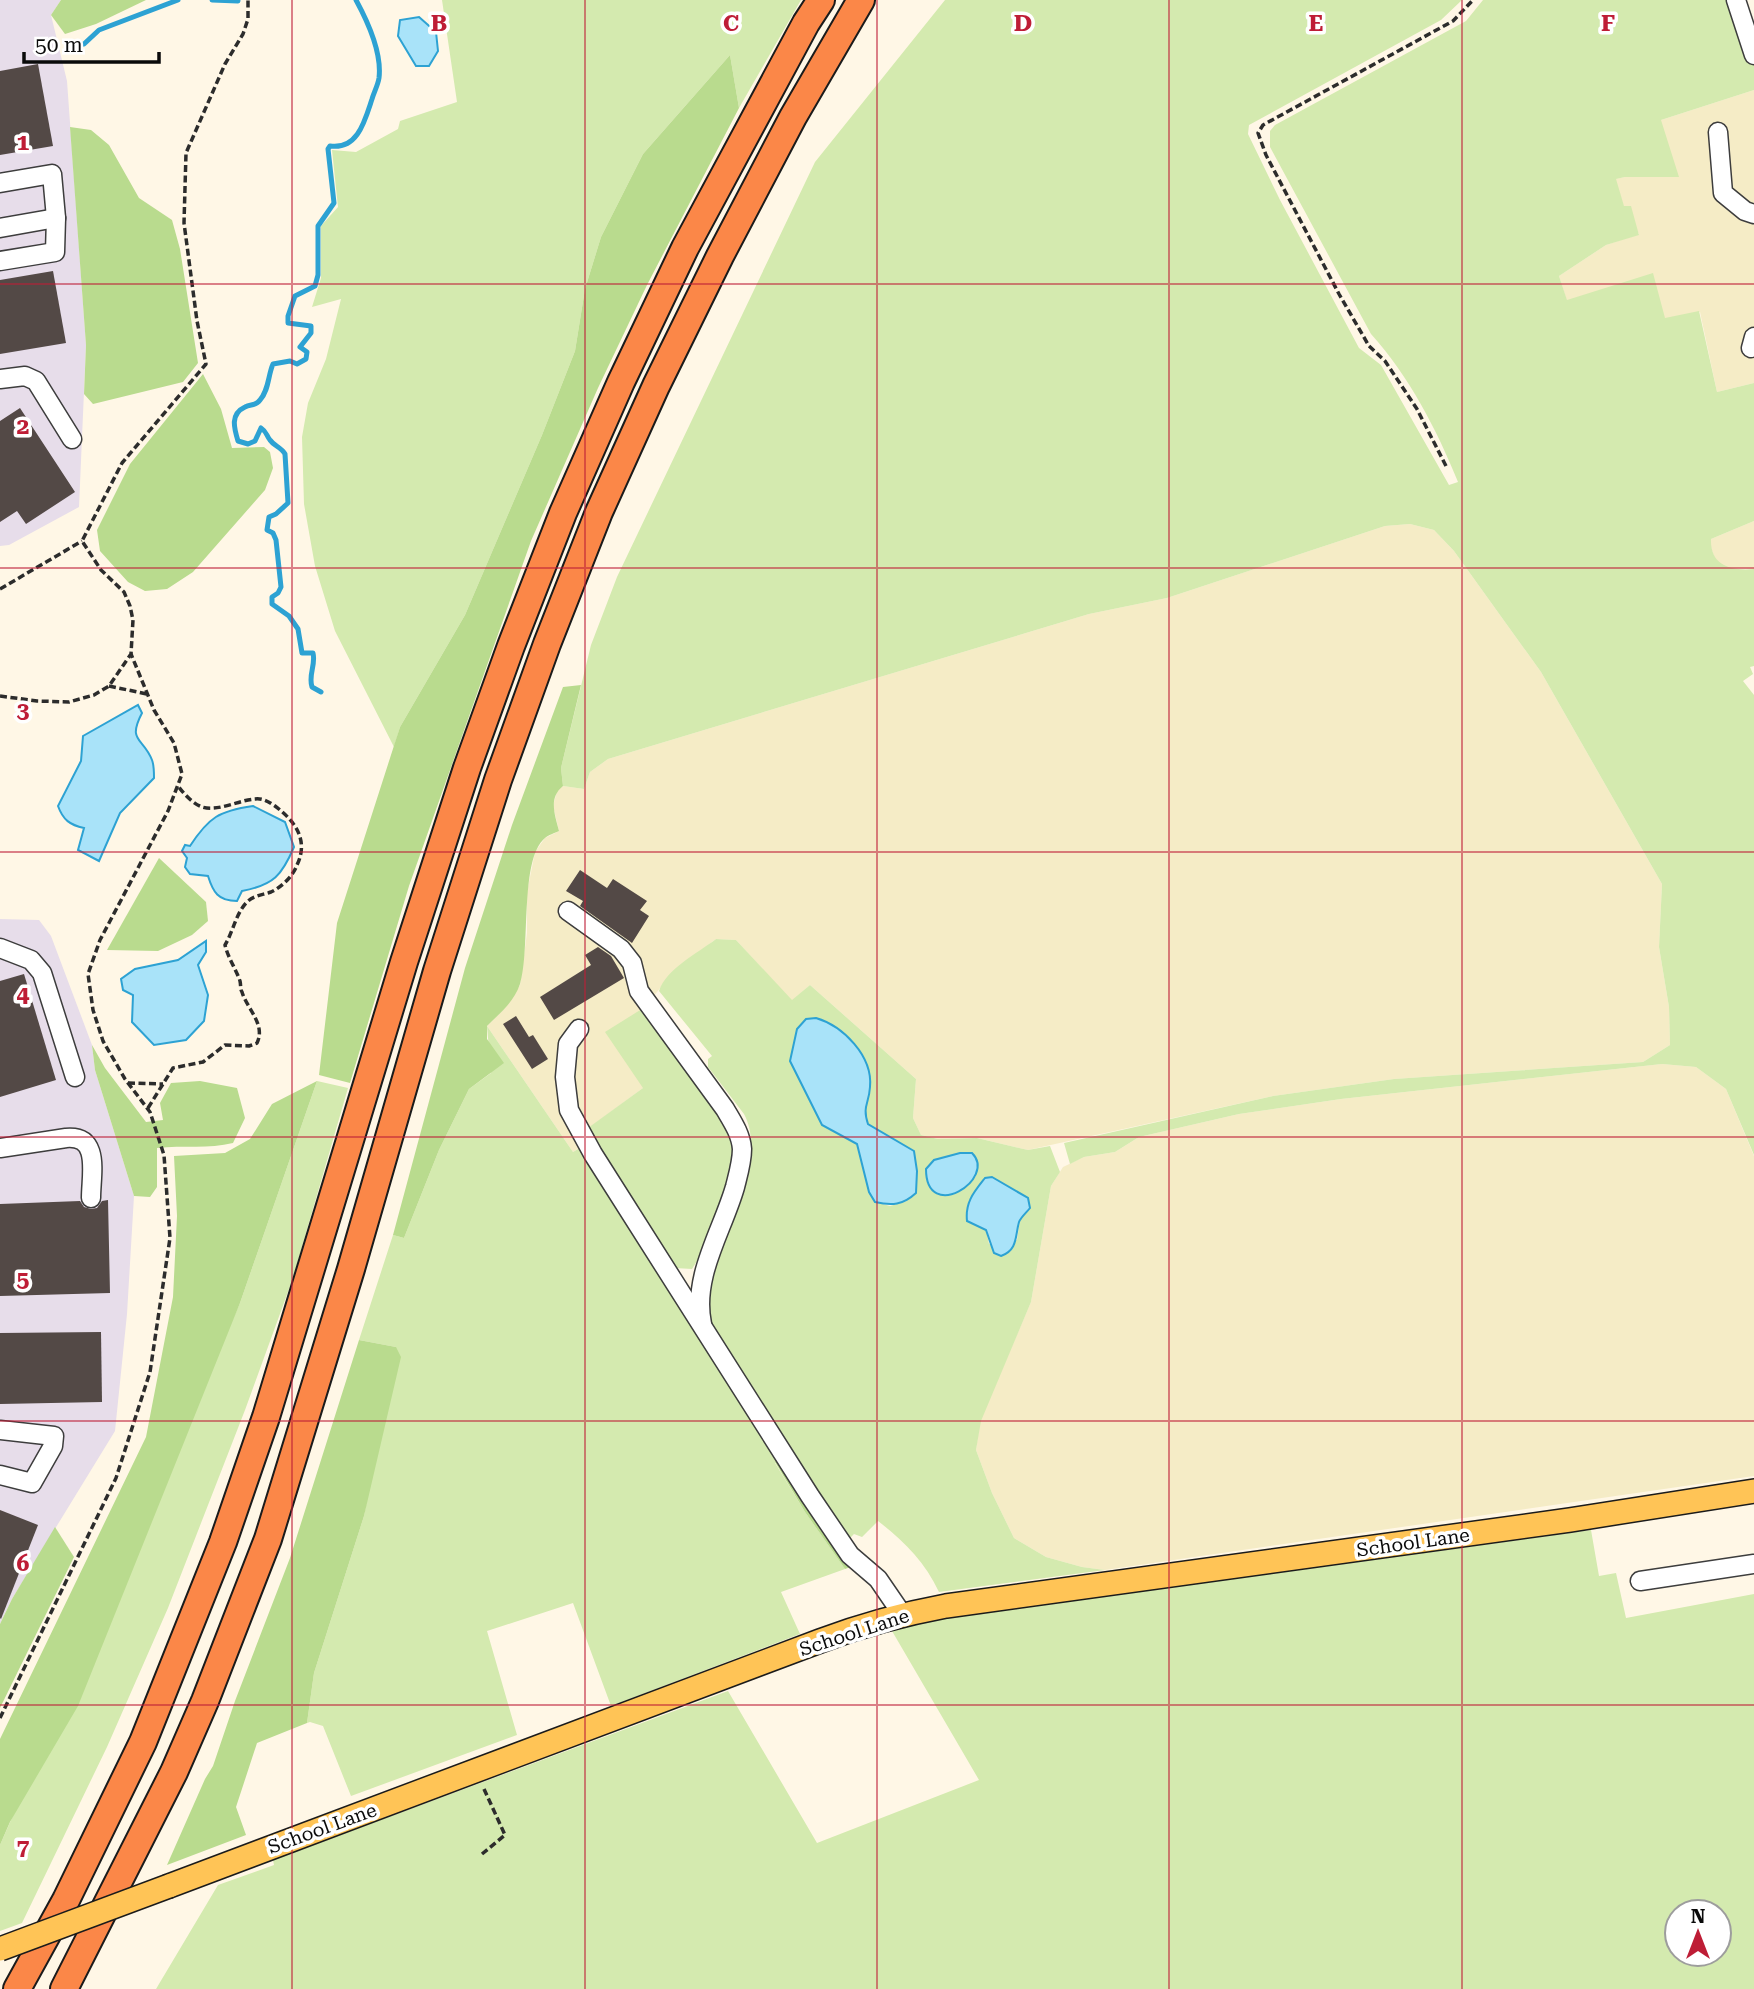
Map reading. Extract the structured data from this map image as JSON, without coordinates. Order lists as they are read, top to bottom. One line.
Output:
{"streets":{"main road":["School Lane"]},"scale_bar":"50 m","north":"top","grid":{"columns":["B","C","D","E","F"],"rows":["1","2","3","4","5","6","7"]}}
